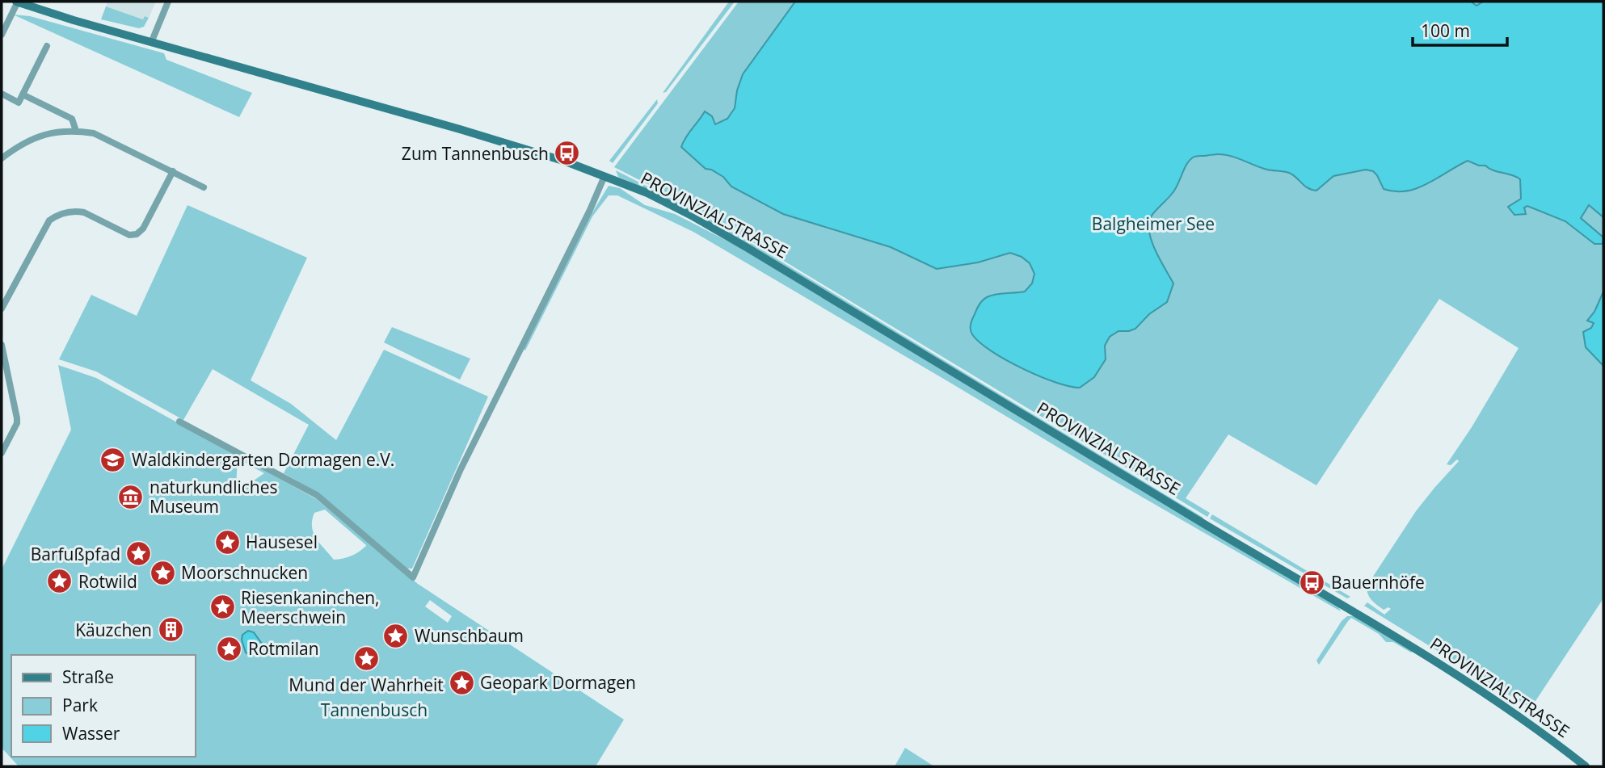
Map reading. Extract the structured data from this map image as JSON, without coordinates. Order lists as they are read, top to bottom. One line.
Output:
{"streets":{"main road":["PROVINZIALSTRASSE"]},"parks":["Balgheimer See","Tannenbusch"],"places":{"bus stop":["Zum Tannenbusch","Bauernhöfe"],"school or university":["Waldkindergarten Dormagen e.V."],"museum":["naturkundliches Museum"],"place":["Hausesel","Barfußpfad","Moorschnucken","Rotwild","Riesenkaninchen, Meerschwein","Wunschbaum","Rotmilan","Mund der Wahrheit","Geopark Dormagen"],"building":["Käuzchen"]},"legend":["Straße","Park","Wasser"],"scale_bar":"100 m"}
